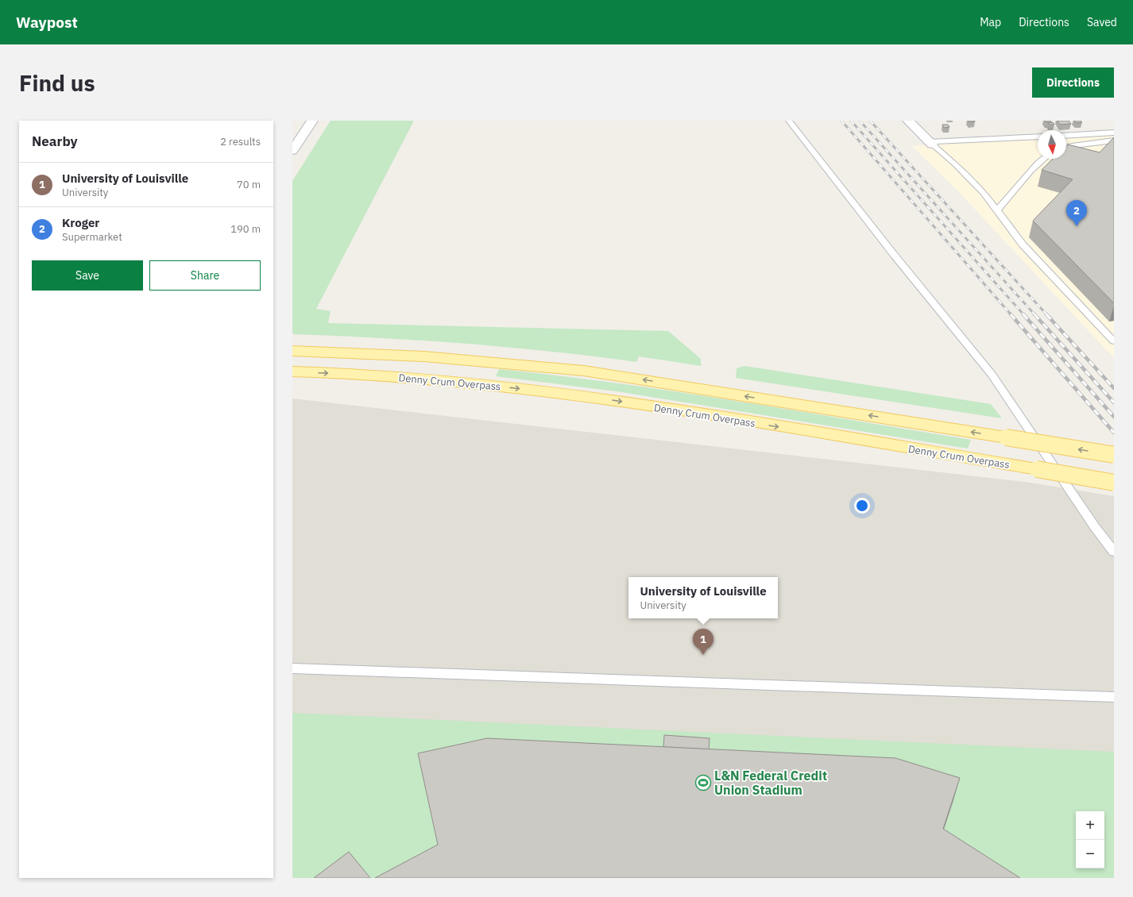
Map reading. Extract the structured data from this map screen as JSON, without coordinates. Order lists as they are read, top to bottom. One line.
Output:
{"streets":{"main road":["Denny Crum Overpass"]},"places":{"sports":["L&N Federal Credit Union Stadium"]},"north":"bottom","page":{"header":"Waypost","nav":["Map","Directions","Saved"],"buttons":["Directions",["Save","Share"]],"title":"Find us","heading":["Nearby","2 results"],"list":[{"mark":"1","name":"University of Louisville","note":"University","value":"70 m"},{"mark":"2","name":"Kroger","note":"Supermarket","value":"190 m"}],"pins":["2","1"],"popup":["University of Louisville","University"],"map_buttons":["+","−"]}}
